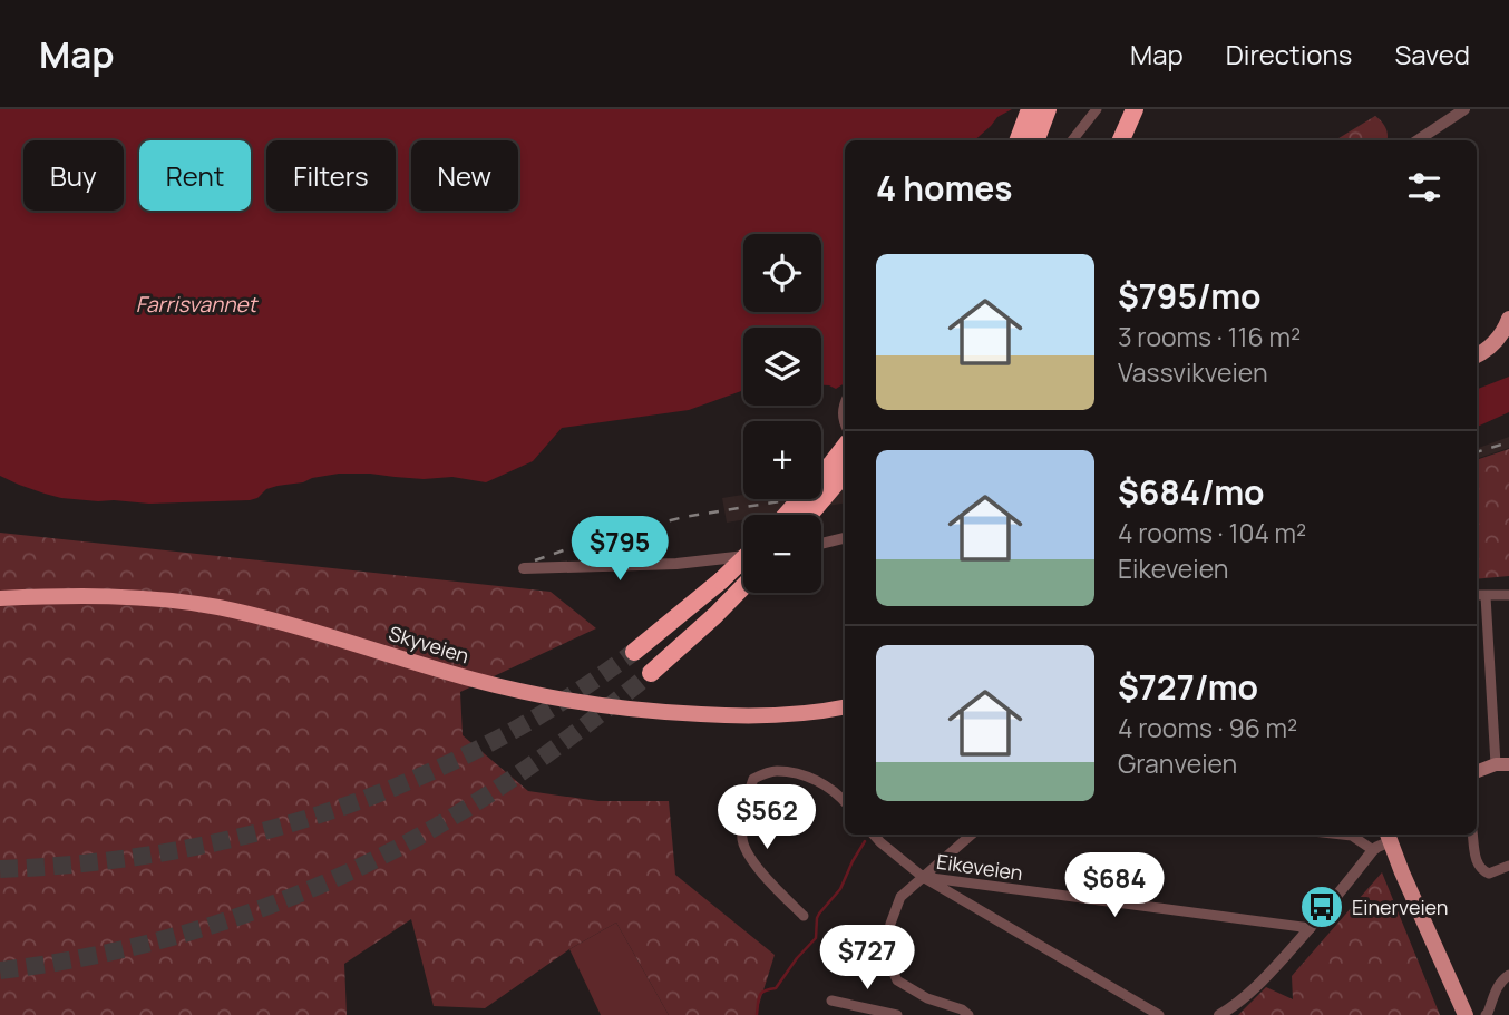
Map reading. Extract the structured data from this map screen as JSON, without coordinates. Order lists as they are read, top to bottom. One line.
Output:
{"streets":{"highway":["Skyveien"],"street":["Eikeveien"]},"water":["Farrisvannet"],"places":{"bus stop":["Einerveien"]},"page":{"header":"Map","nav":["Map","Directions","Saved"],"chip":["Buy","Rent","Filters","New"],"heading":"4 homes","map_buttons":["+","−"],"list":[{"name":"$795/mo","note":"3 rooms · 116 m² · Vassvikveien"},{"name":"$684/mo","note":"4 rooms · 104 m² · Eikeveien"},{"name":"$727/mo","note":"4 rooms · 96 m² · Granveien"}],"price":["$795","$562","$684","$727"]}}
